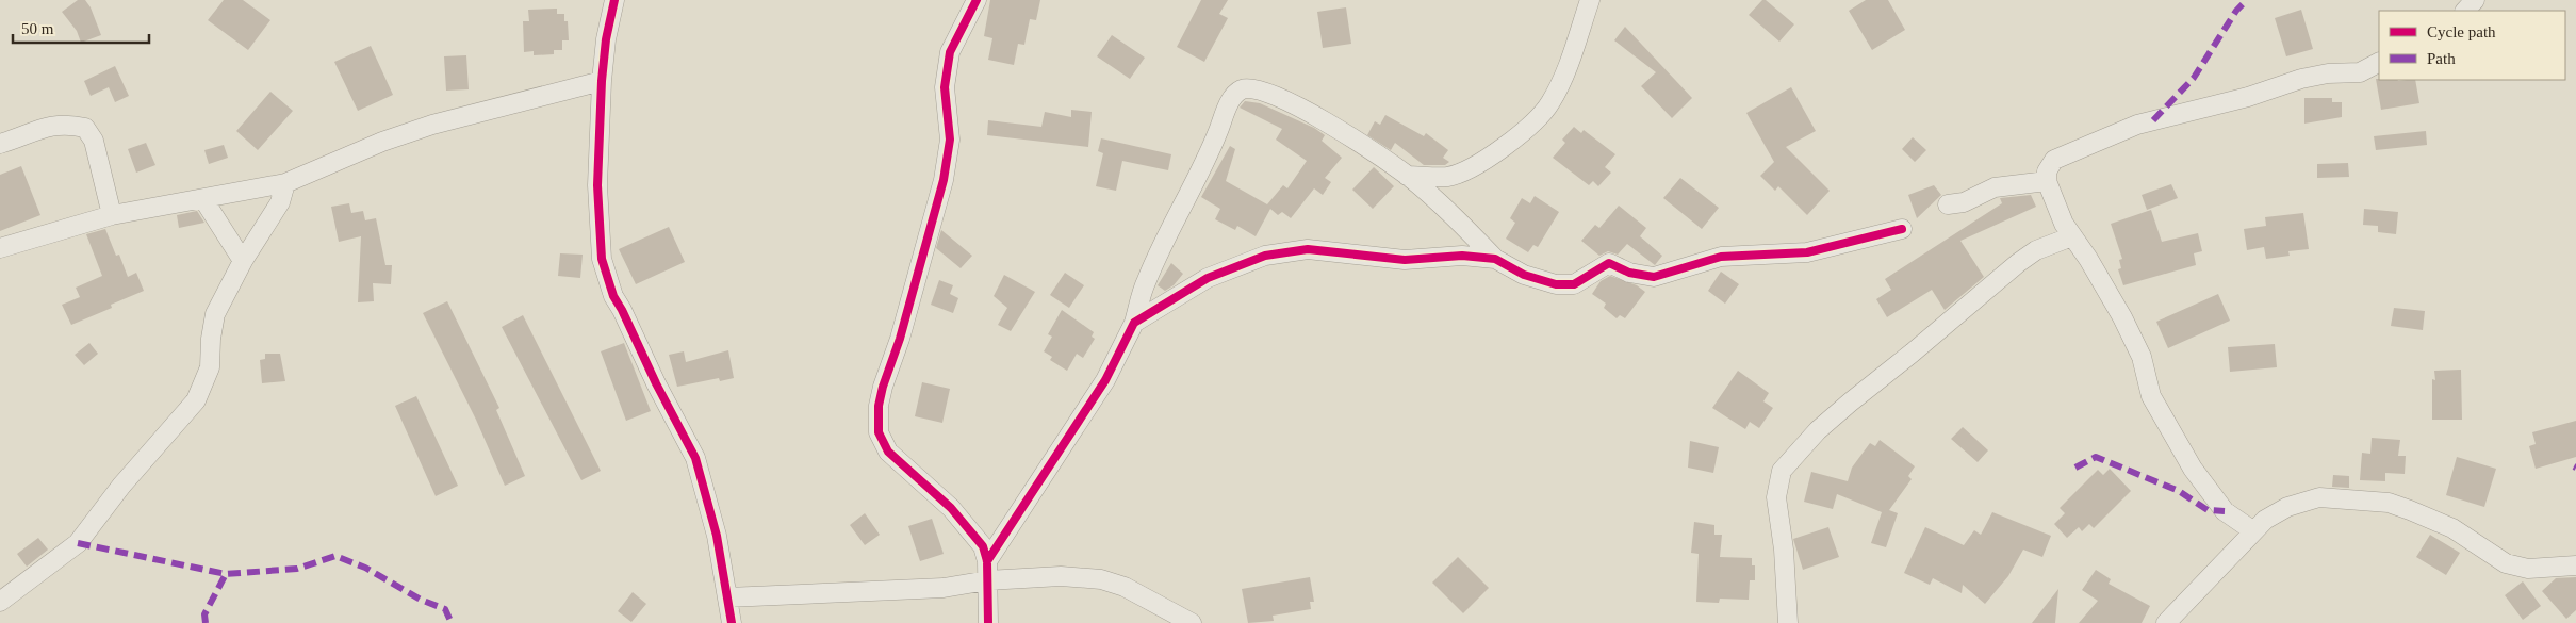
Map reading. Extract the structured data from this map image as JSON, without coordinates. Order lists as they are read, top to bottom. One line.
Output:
{"legend":["Cycle path","Path"],"scale_bar":"50 m"}
